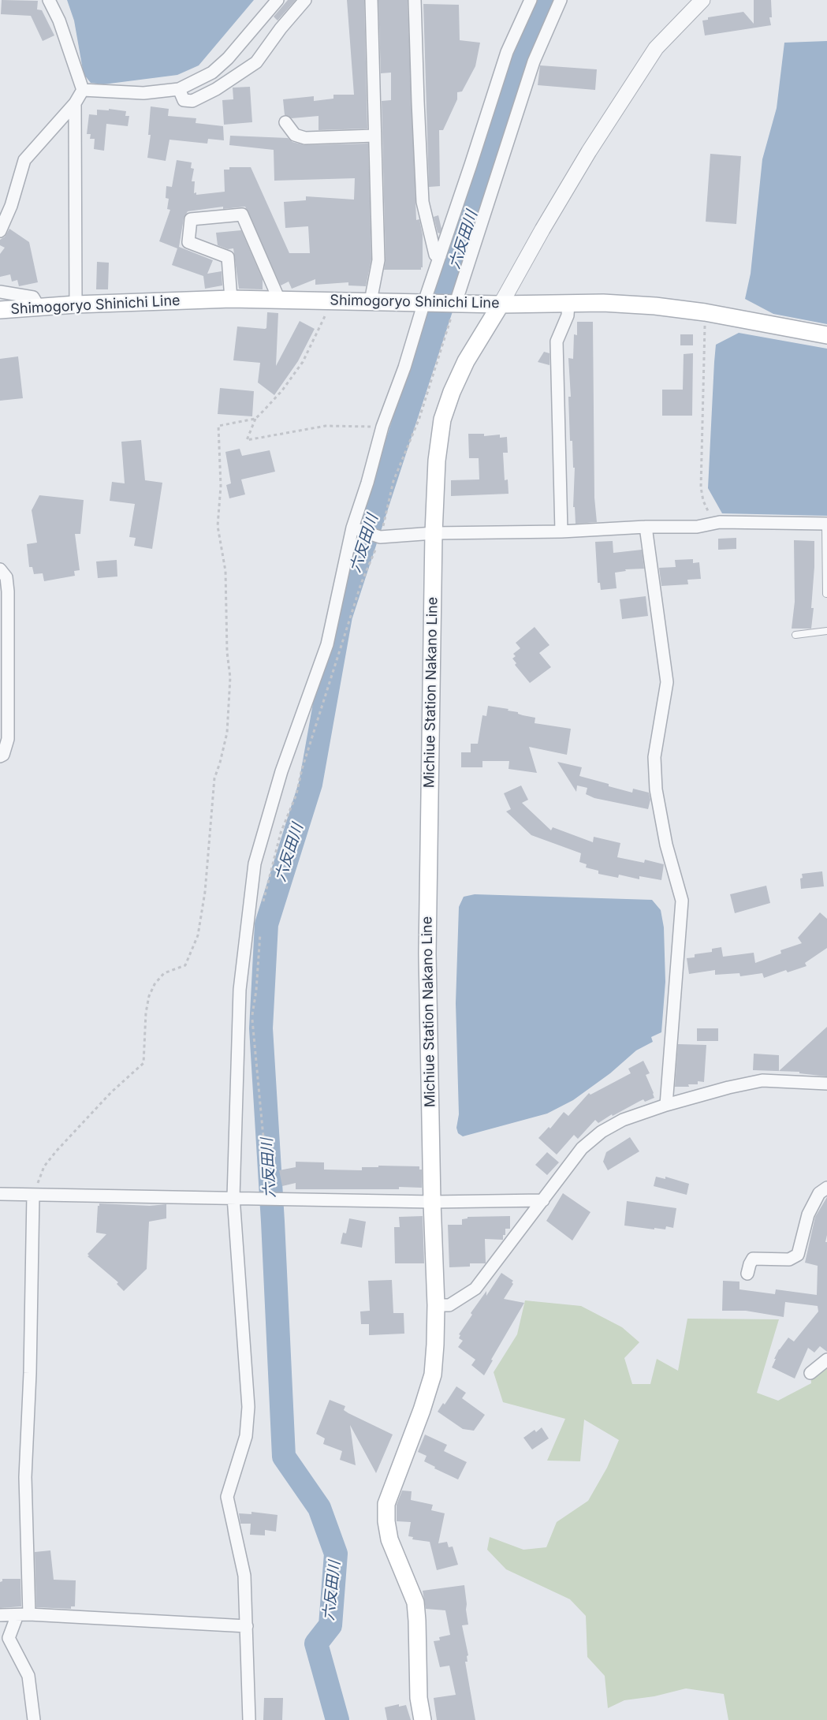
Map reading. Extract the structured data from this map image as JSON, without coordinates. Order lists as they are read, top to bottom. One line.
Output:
{"streets":{"main road":["Shimogoryo Shinichi Line","Michiue Station Nakano Line"]},"crossings":[["Shimogoryo Shinichi Line","Michiue Station Nakano Line"]],"water":["六反田川"]}
